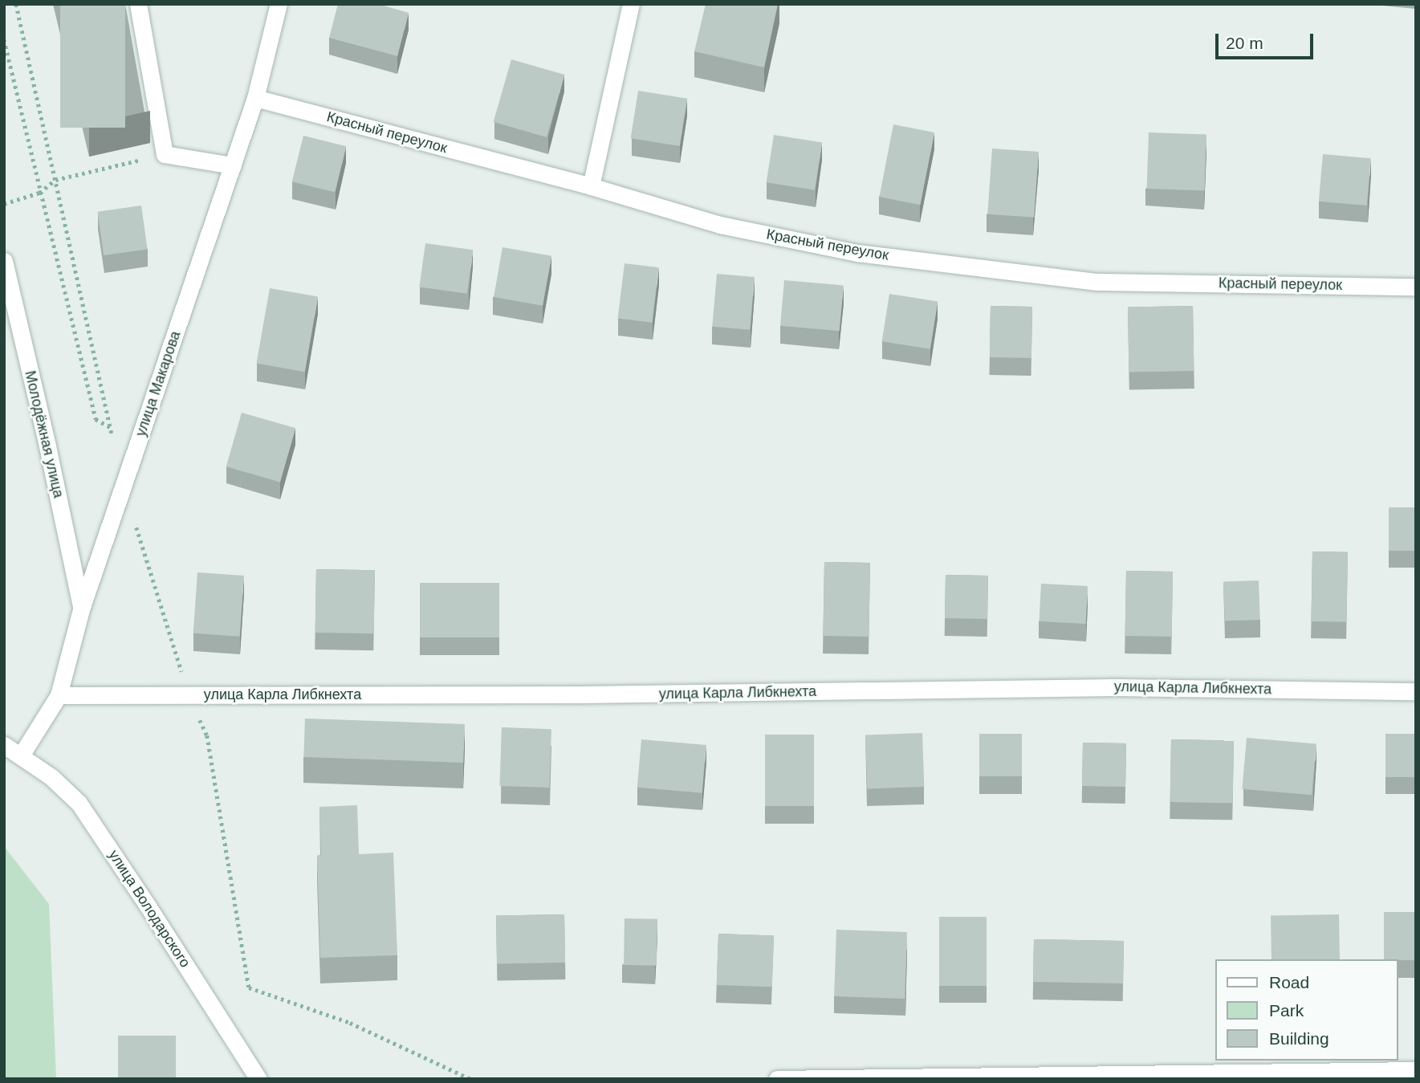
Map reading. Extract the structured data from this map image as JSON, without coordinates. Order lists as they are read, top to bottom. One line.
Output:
{"streets":{"street":["Красный переулок","улица Макарова","Молодёжная улица","улица Карла Либкнехта","улица Володарского"]},"crossings":[["Красный переулок","улица Макарова"],["улица Макарова","Молодёжная улица"],["улица Макарова","улица Карла Либкнехта"],["улица Макарова","улица Володарского"]],"legend":["Road","Park","Building"],"scale_bar":"20 m"}
